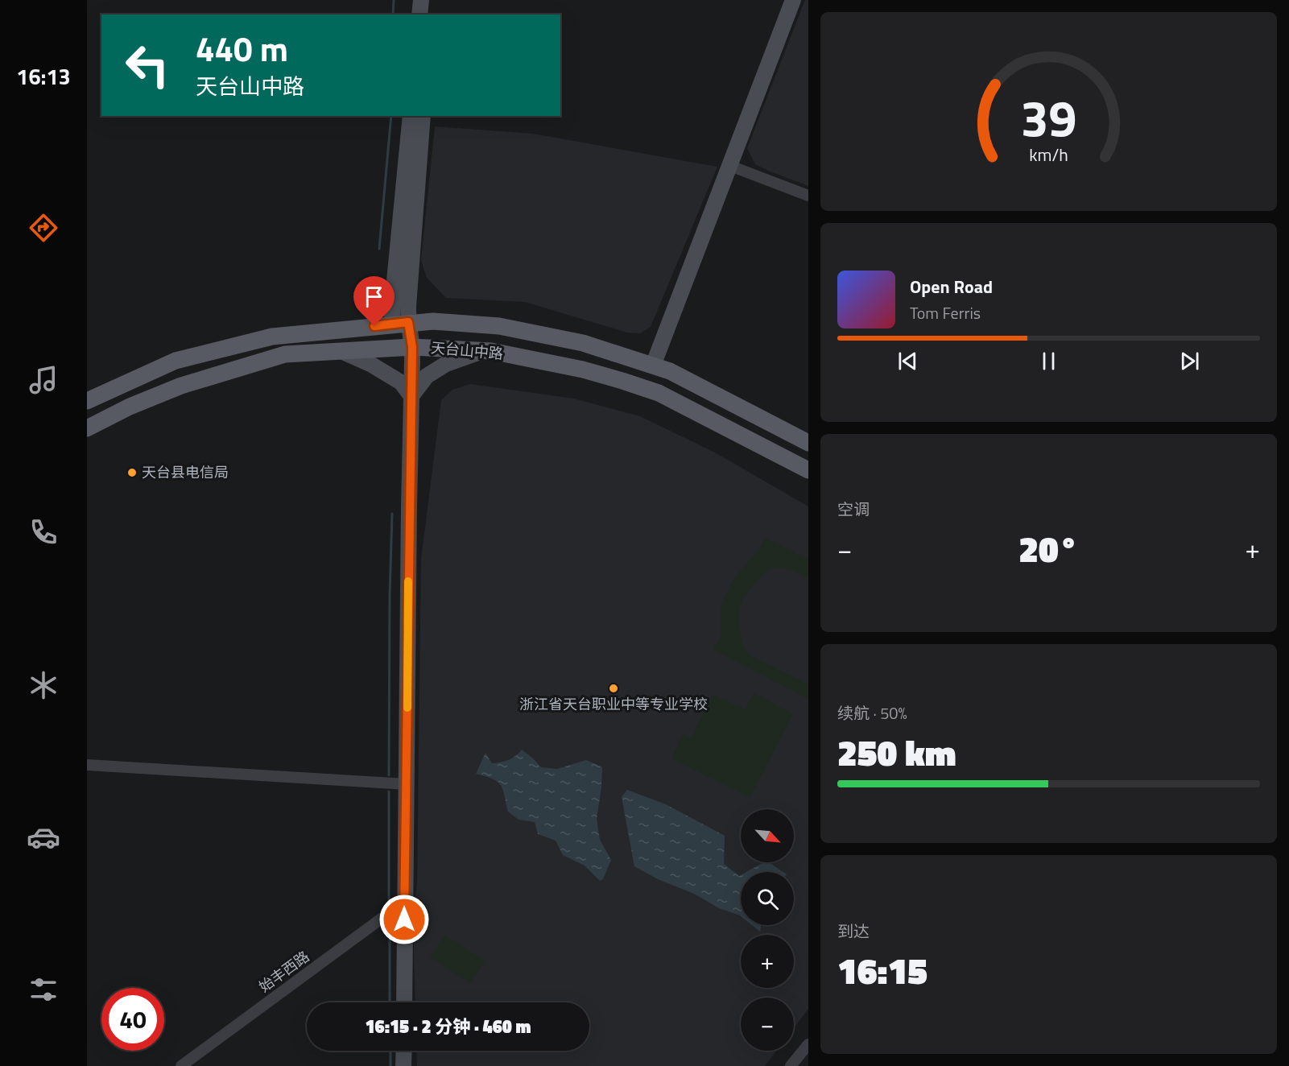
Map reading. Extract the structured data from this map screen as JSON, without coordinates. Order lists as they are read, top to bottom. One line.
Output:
{"streets":{"main road":["天台山中路"],"street":["始丰西路"]},"places":["天台县电信局","浙江省天台职业中等专业学校"],"north":"bottom right","page":{"tabs":"16:13","turn":["440 m","天台山中路"],"song":["Open Road","Tom Ferris"],"tile":["空调",["续航 · 50%","250 km"],["到达","16:15"]],"heat":["−","20°","+"],"map_buttons":["+","−"],"limit":"40","trip":"16:15 · 2 分钟 · 460 m","gauge":["39","km/h"]}}
